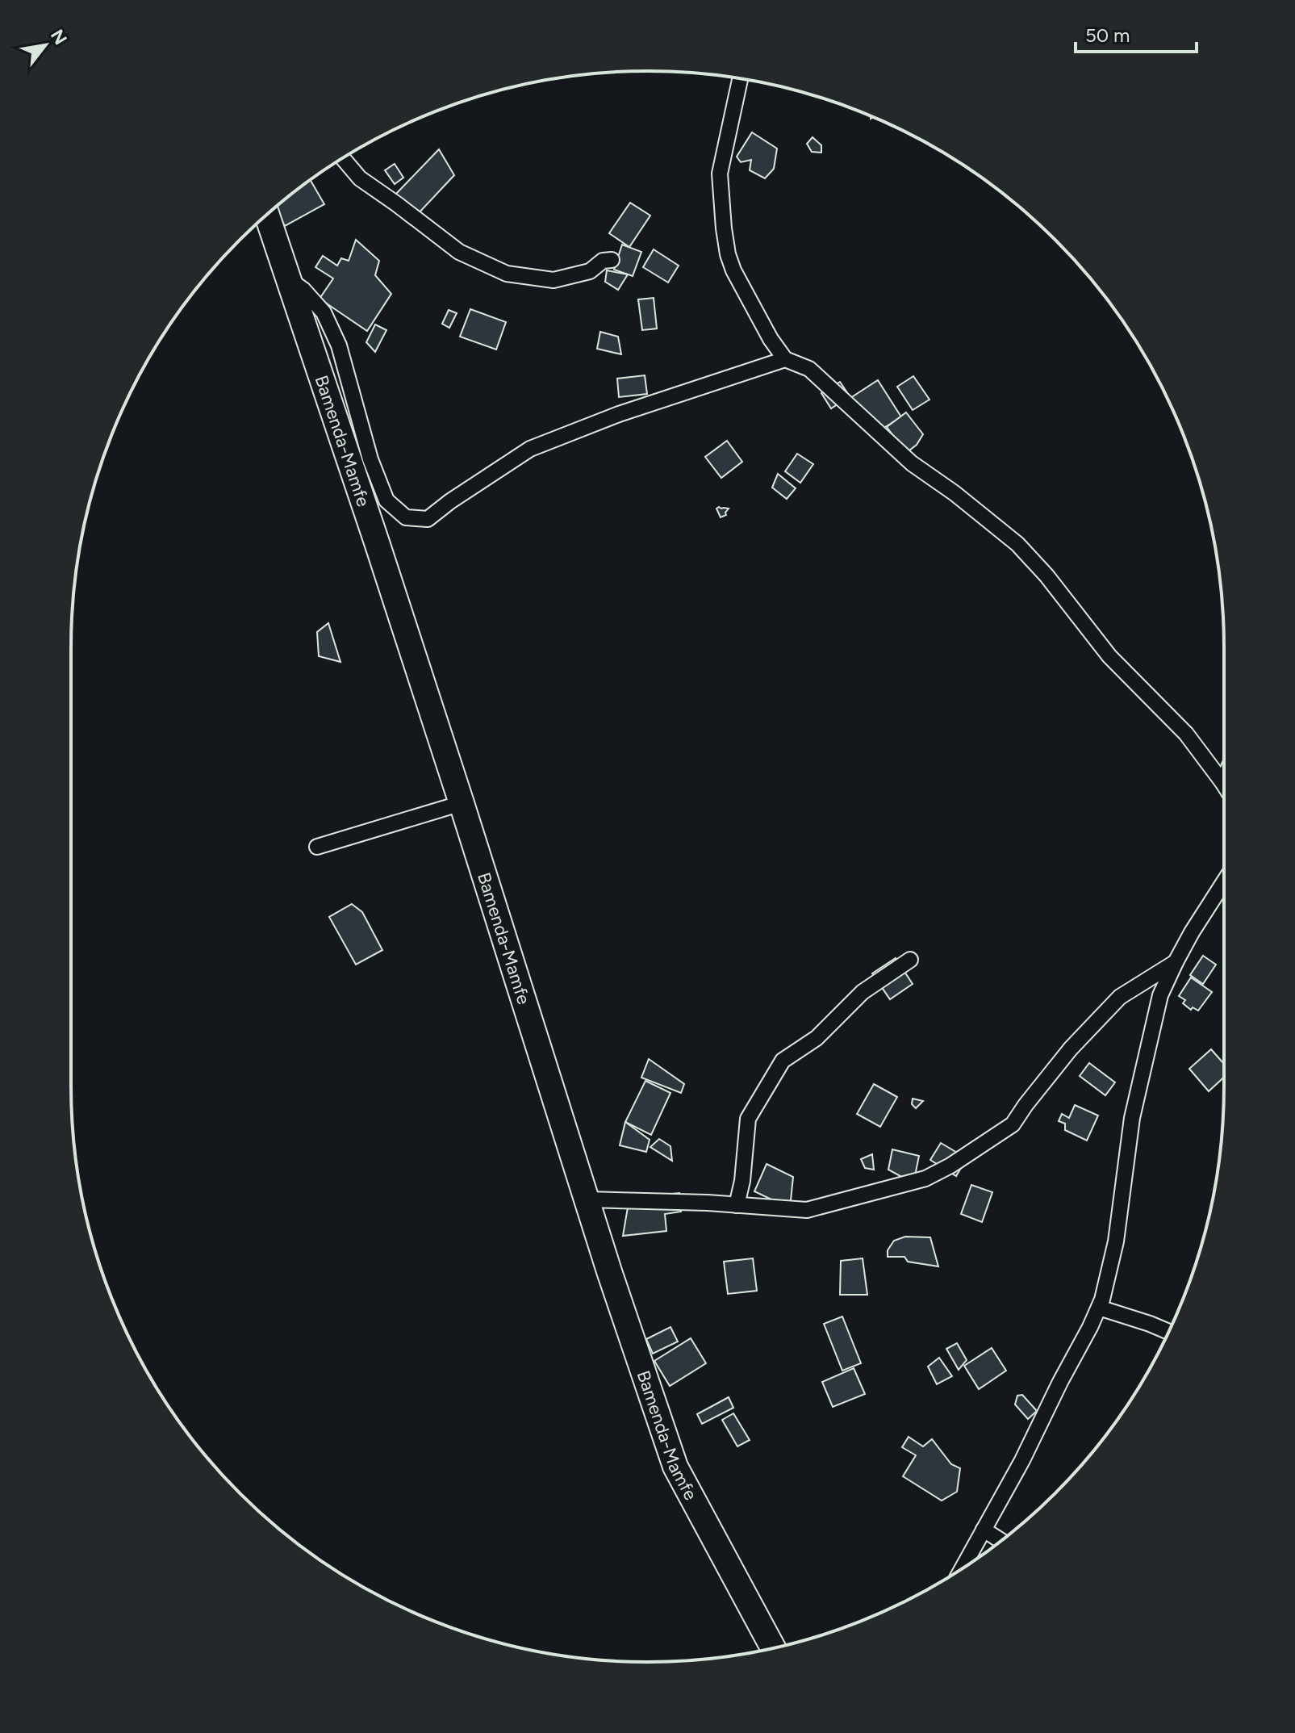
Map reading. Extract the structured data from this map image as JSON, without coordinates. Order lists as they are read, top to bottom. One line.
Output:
{"streets":{"highway":["Bamenda-Mamfe"]},"scale_bar":"50 m","north":"top right"}
